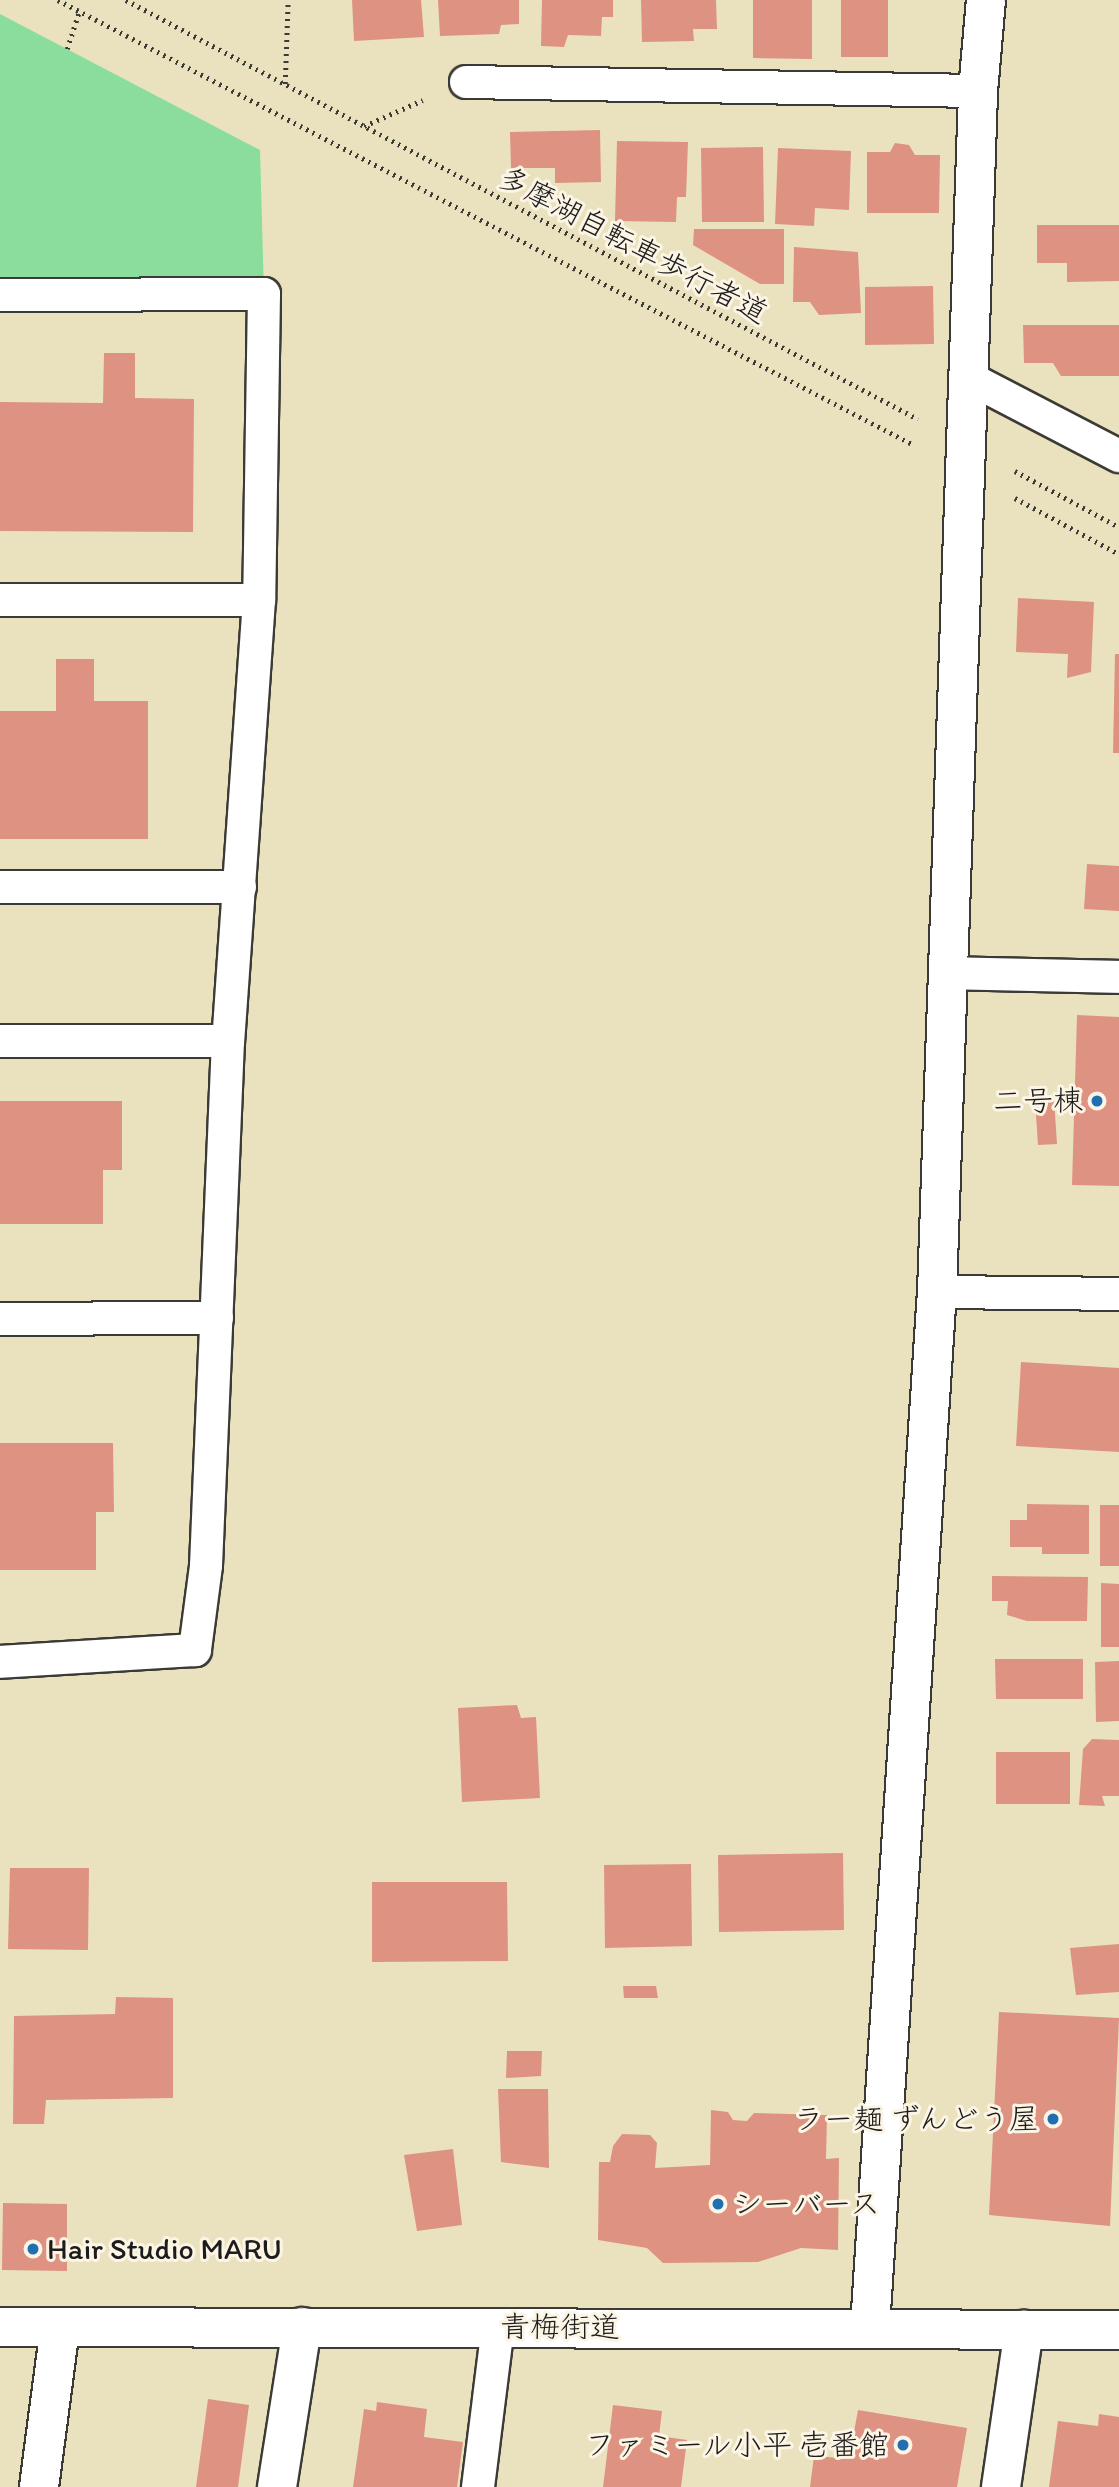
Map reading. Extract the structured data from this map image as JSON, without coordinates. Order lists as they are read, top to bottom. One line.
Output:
{"streets":{"street":["青梅街道"],"path":["多摩湖自転車歩行者道"]},"places":["二号棟","ラー麺 ずんどう屋","シーバース","Hair Studio MARU","ファミール小平 壱番館"]}
